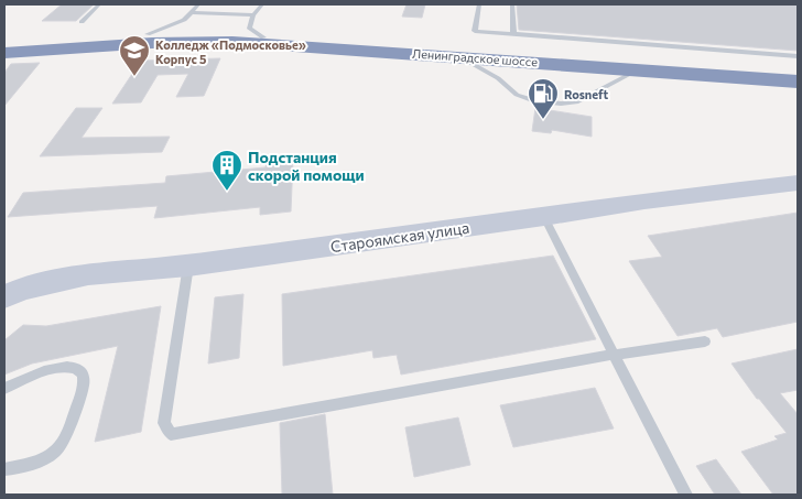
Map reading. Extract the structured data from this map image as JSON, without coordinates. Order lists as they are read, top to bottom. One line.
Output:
{"streets":{"highway":["Ленинградское шоссе"],"street":["Староямская улица"]},"places":{"school or university":["Колледж «Подмосковье» Корпус 5"],"fuel station":["Rosneft"],"building":["Подстанция скорой помощи"]}}
